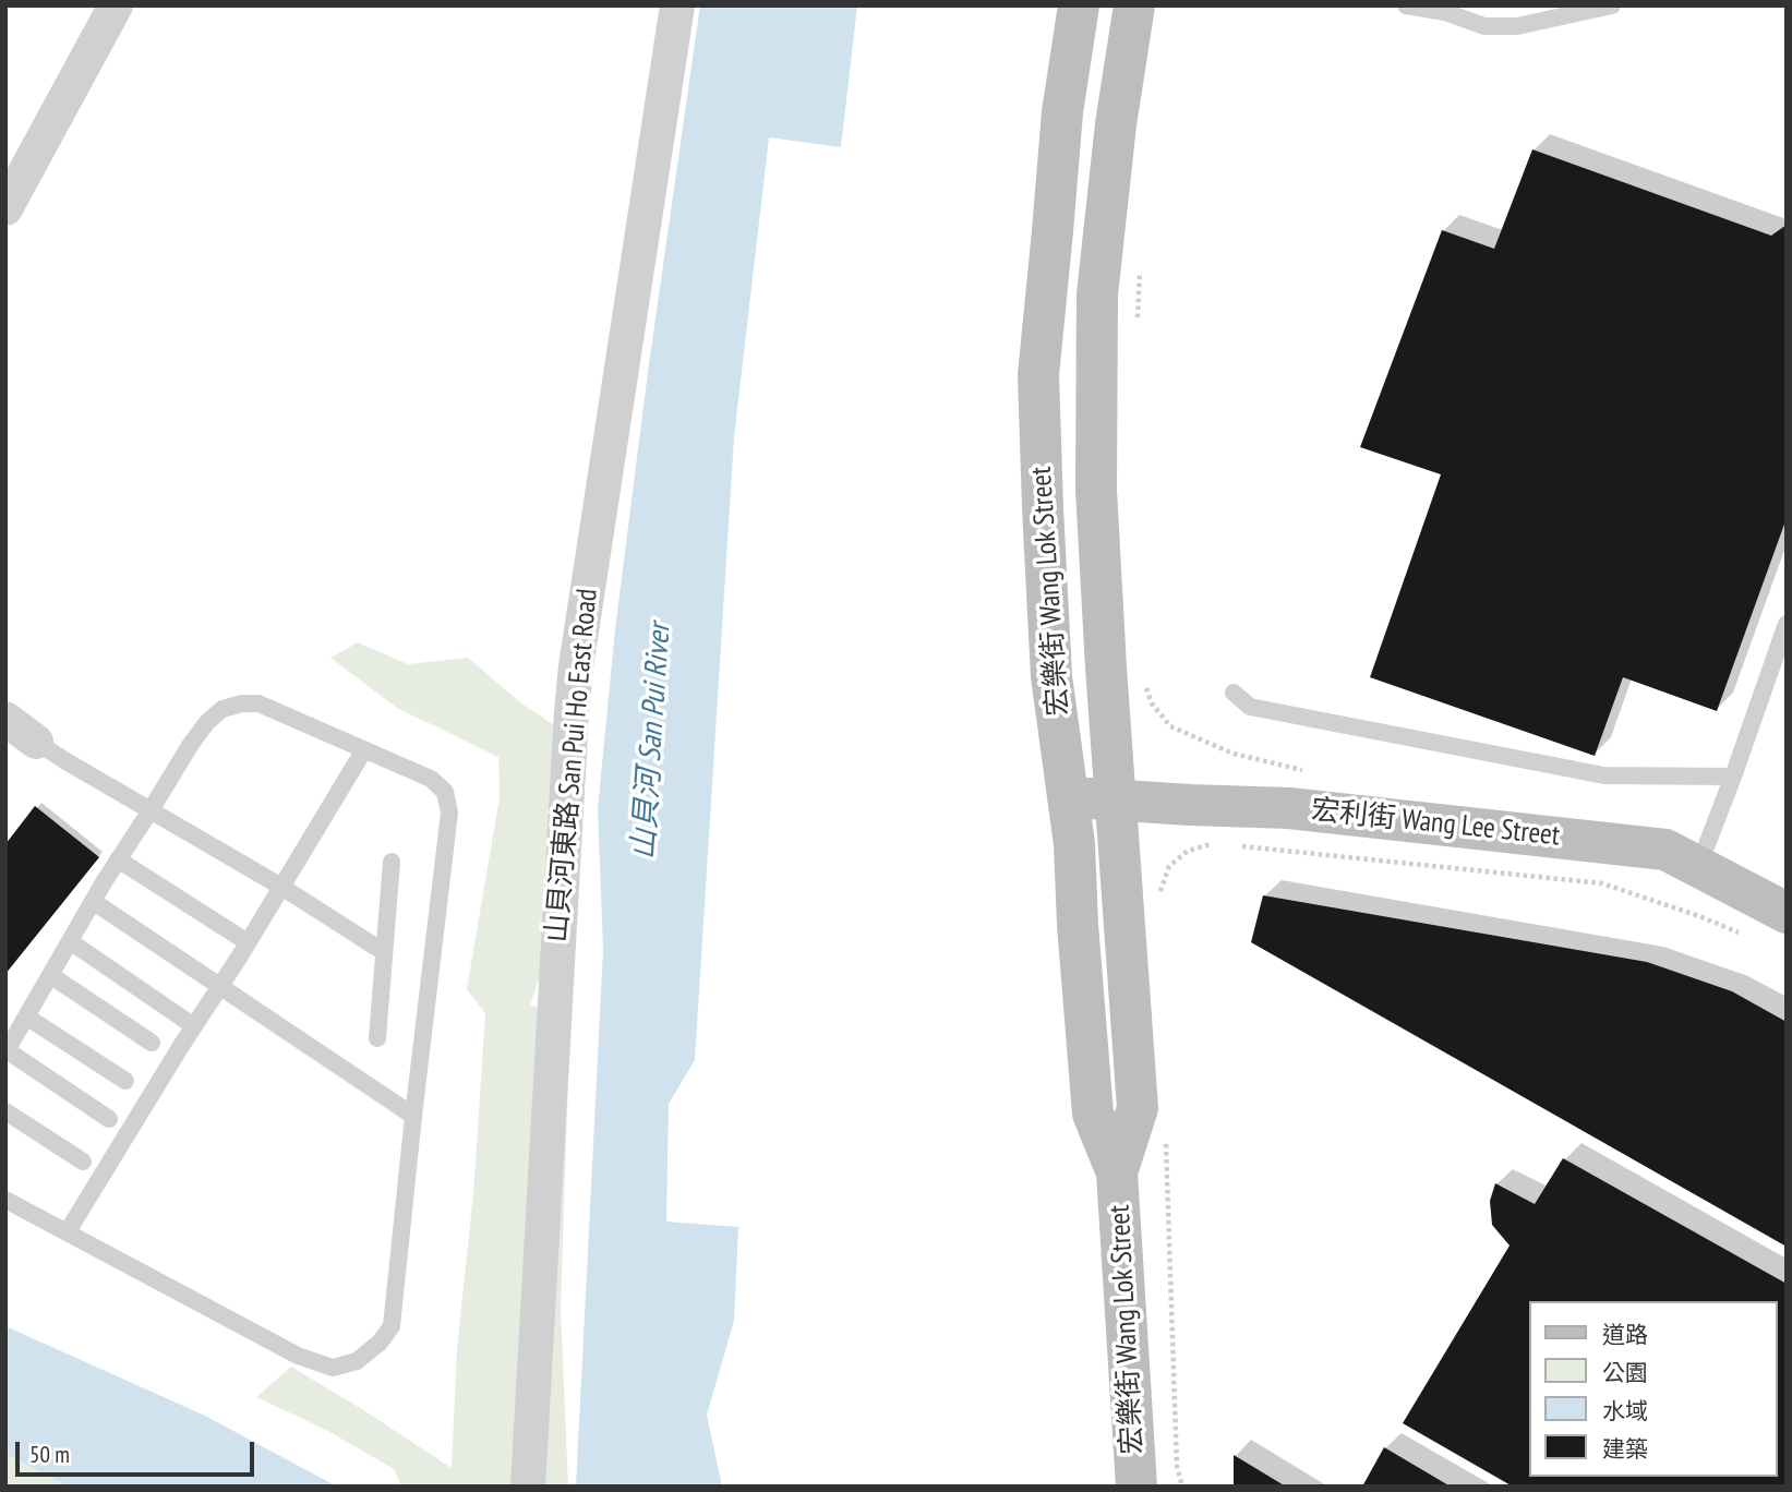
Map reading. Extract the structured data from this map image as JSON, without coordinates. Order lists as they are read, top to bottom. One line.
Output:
{"streets":{"street":["宏樂街 Wang Lok Street","山貝河東路 San Pui Ho East Road","宏利街 Wang Lee Street"]},"crossings":[["宏樂街 Wang Lok Street","宏利街 Wang Lee Street"]],"water":["山貝河 San Pui River"],"legend":["道路","公園","水域","建築"],"scale_bar":"50 m"}
